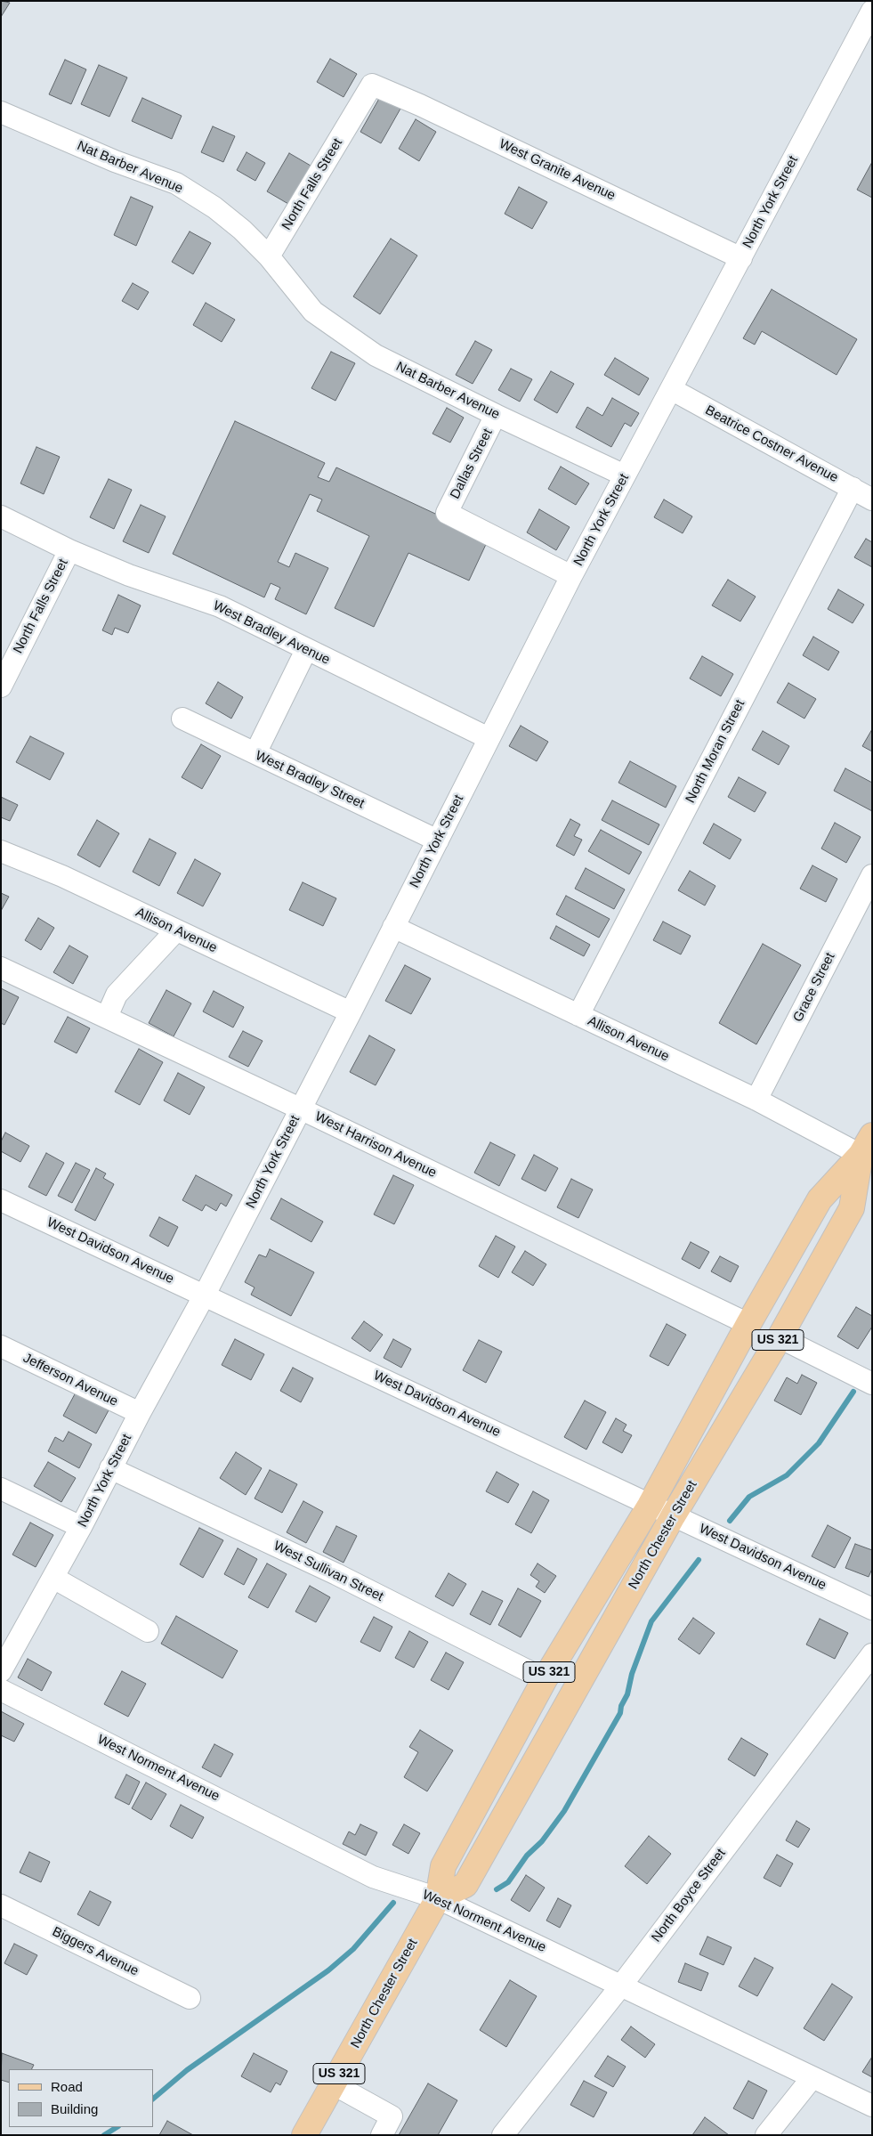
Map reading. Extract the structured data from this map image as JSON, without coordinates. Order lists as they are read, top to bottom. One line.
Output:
{"streets":{"main road":["US 321","North Chester Street"],"street":["Nat Barber Avenue","West Granite Avenue","North Falls Street","North York Street","Beatrice Costner Avenue","Dallas Street","West Bradley Avenue","North Moran Street","West Bradley Street","Allison Avenue","Grace Street","West Harrison Avenue","West Davidson Avenue","Jefferson Avenue","West Sullivan Street","West Norment Avenue","North Boyce Street","Biggers Avenue"]},"crossings":[["Nat Barber Avenue","North Falls Street"],["Nat Barber Avenue","North York Street"],["Nat Barber Avenue","Dallas Street"],["West Granite Avenue","North Falls Street"],["West Granite Avenue","North York Street"],["North Falls Street","West Bradley Avenue"],["North York Street","Beatrice Costner Avenue"],["North York Street","Dallas Street"],["North York Street","West Bradley Avenue"],["North York Street","West Bradley Street"],["North York Street","Allison Avenue"],["North York Street","West Harrison Avenue"],["North York Street","West Davidson Avenue"],["North York Street","Jefferson Avenue"],["North York Street","West Sullivan Street"],["Beatrice Costner Avenue","North Moran Street"],["North Moran Street","Allison Avenue"],["Allison Avenue","Grace Street"],["Allison Avenue","North Chester Street"],["West Harrison Avenue","North Chester Street"],["West Davidson Avenue","North Chester Street"],["North Chester Street","West Sullivan Street"],["North Chester Street","West Norment Avenue"],["West Norment Avenue","North Boyce Street"]],"legend":["Road","Building"]}
